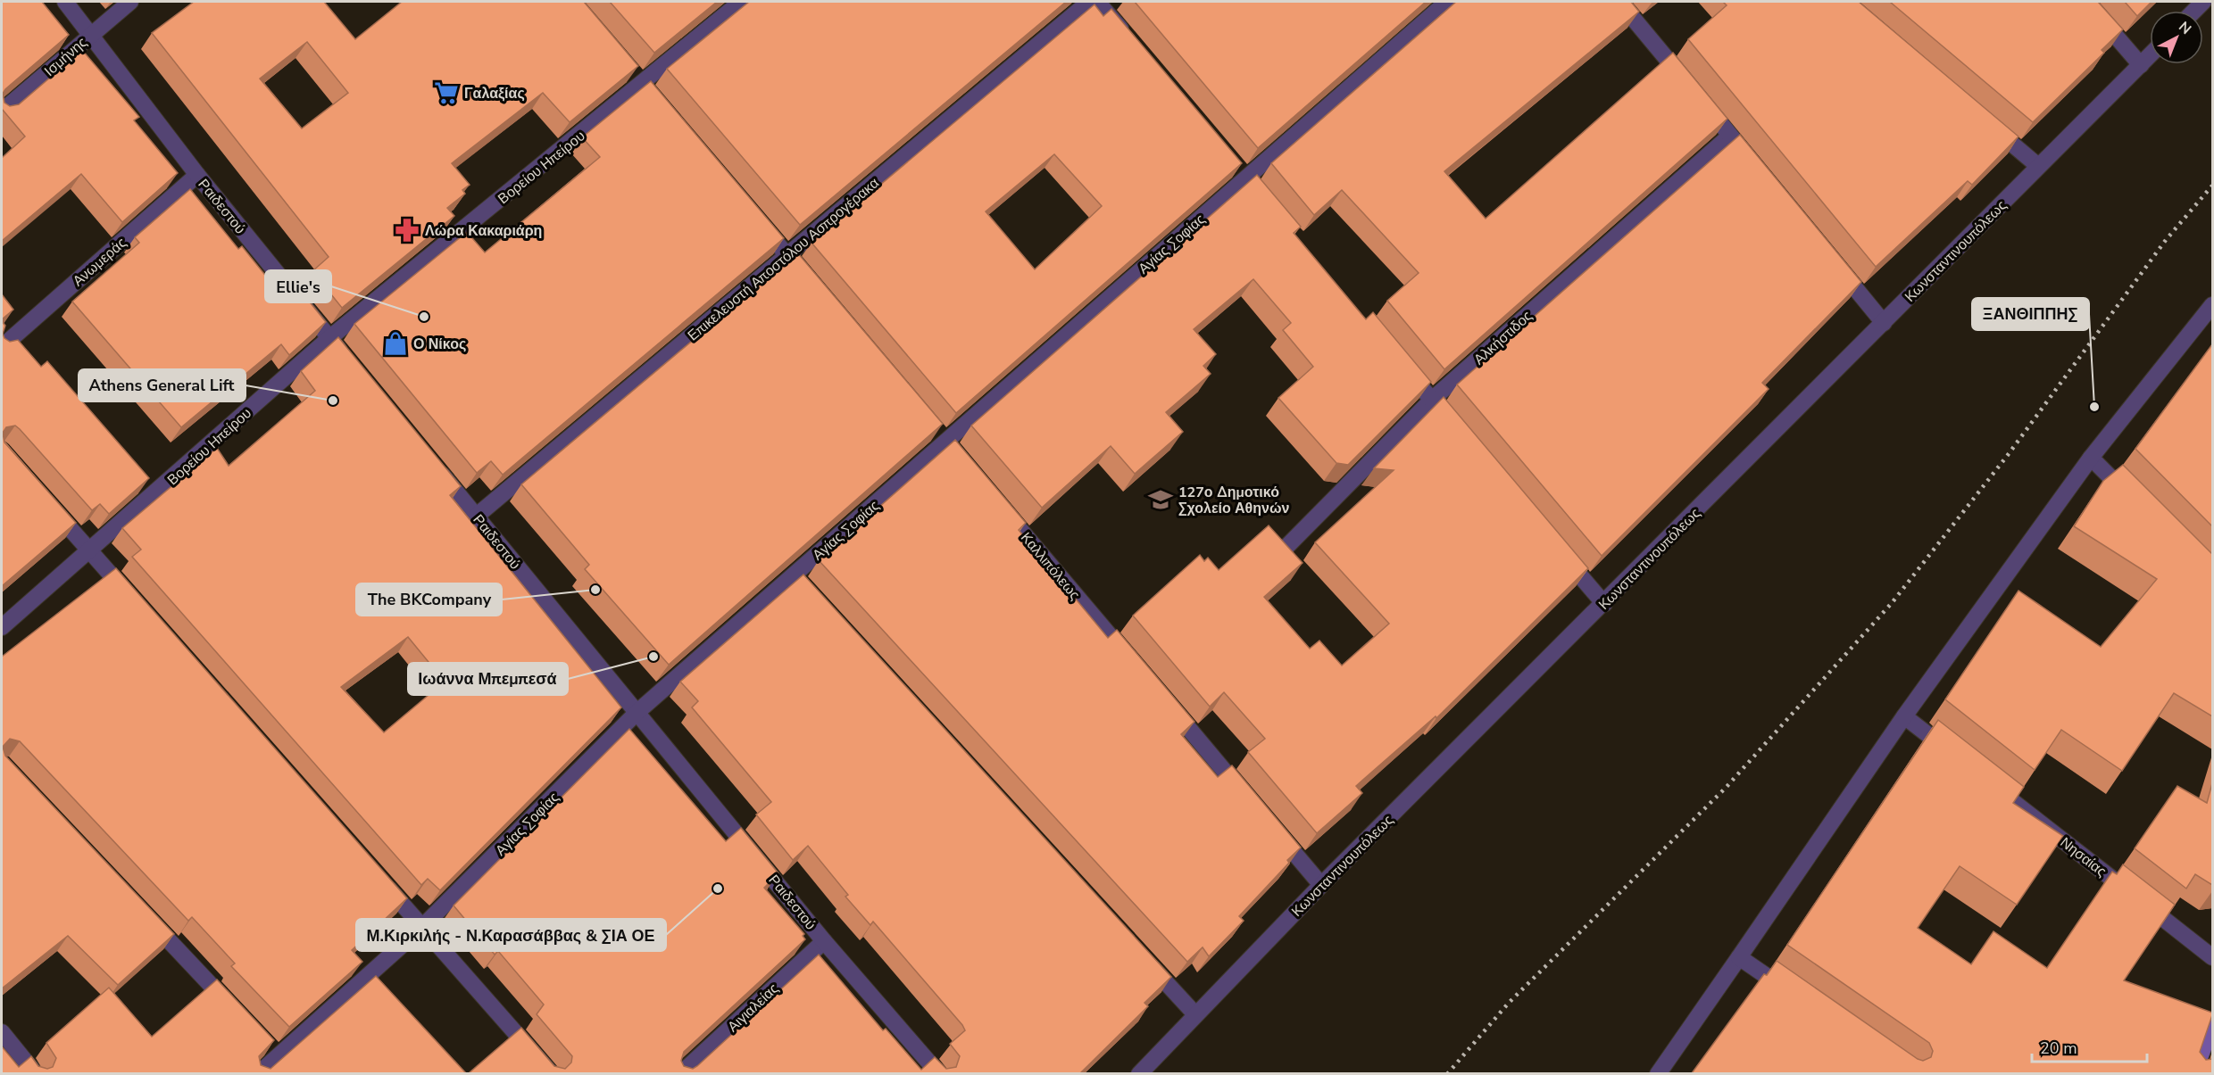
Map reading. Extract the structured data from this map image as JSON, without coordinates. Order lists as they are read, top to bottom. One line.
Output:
{"streets":{"street":["Ισμήνης","Βορείου Ηπείρου","Ραιδεστού","Αγίας Σοφίας","Κωνσταντινουπόλεως","Επικελευστή Αποστόλου Ασπρογέρακα","Ανωμεράς","Αλκήστιδος","Καλλιπόλεως","Νησαίας","Αιγιαλείας"]},"crossings":[["Ισμήνης","Ραιδεστού"],["Βορείου Ηπείρου","Ραιδεστού"],["Ραιδεστού","Αγίας Σοφίας"],["Ραιδεστού","Επικελευστή Αποστόλου Ασπρογέρακα"],["Ραιδεστού","Ανωμεράς"],["Ραιδεστού","Αιγιαλείας"]],"places":{"supermarket":["Γαλαξίας"],"pharmacy":["Λώρα Κακαριάρη"],"other":["Ellie's","Athens General Lift","ΞΑΝΘΙΠΠΗΣ","The BKCompany","Ιωάννα Μπεμπεσά","Μ.Κιρκιλής - Ν.Καρασάββας & ΣΙΑ ΟΕ"],"shop":["Ο Νίκος"],"school or university":["127ο Δημοτικό Σχολείο Αθηνών"]},"scale_bar":"20 m","north":"top right"}
